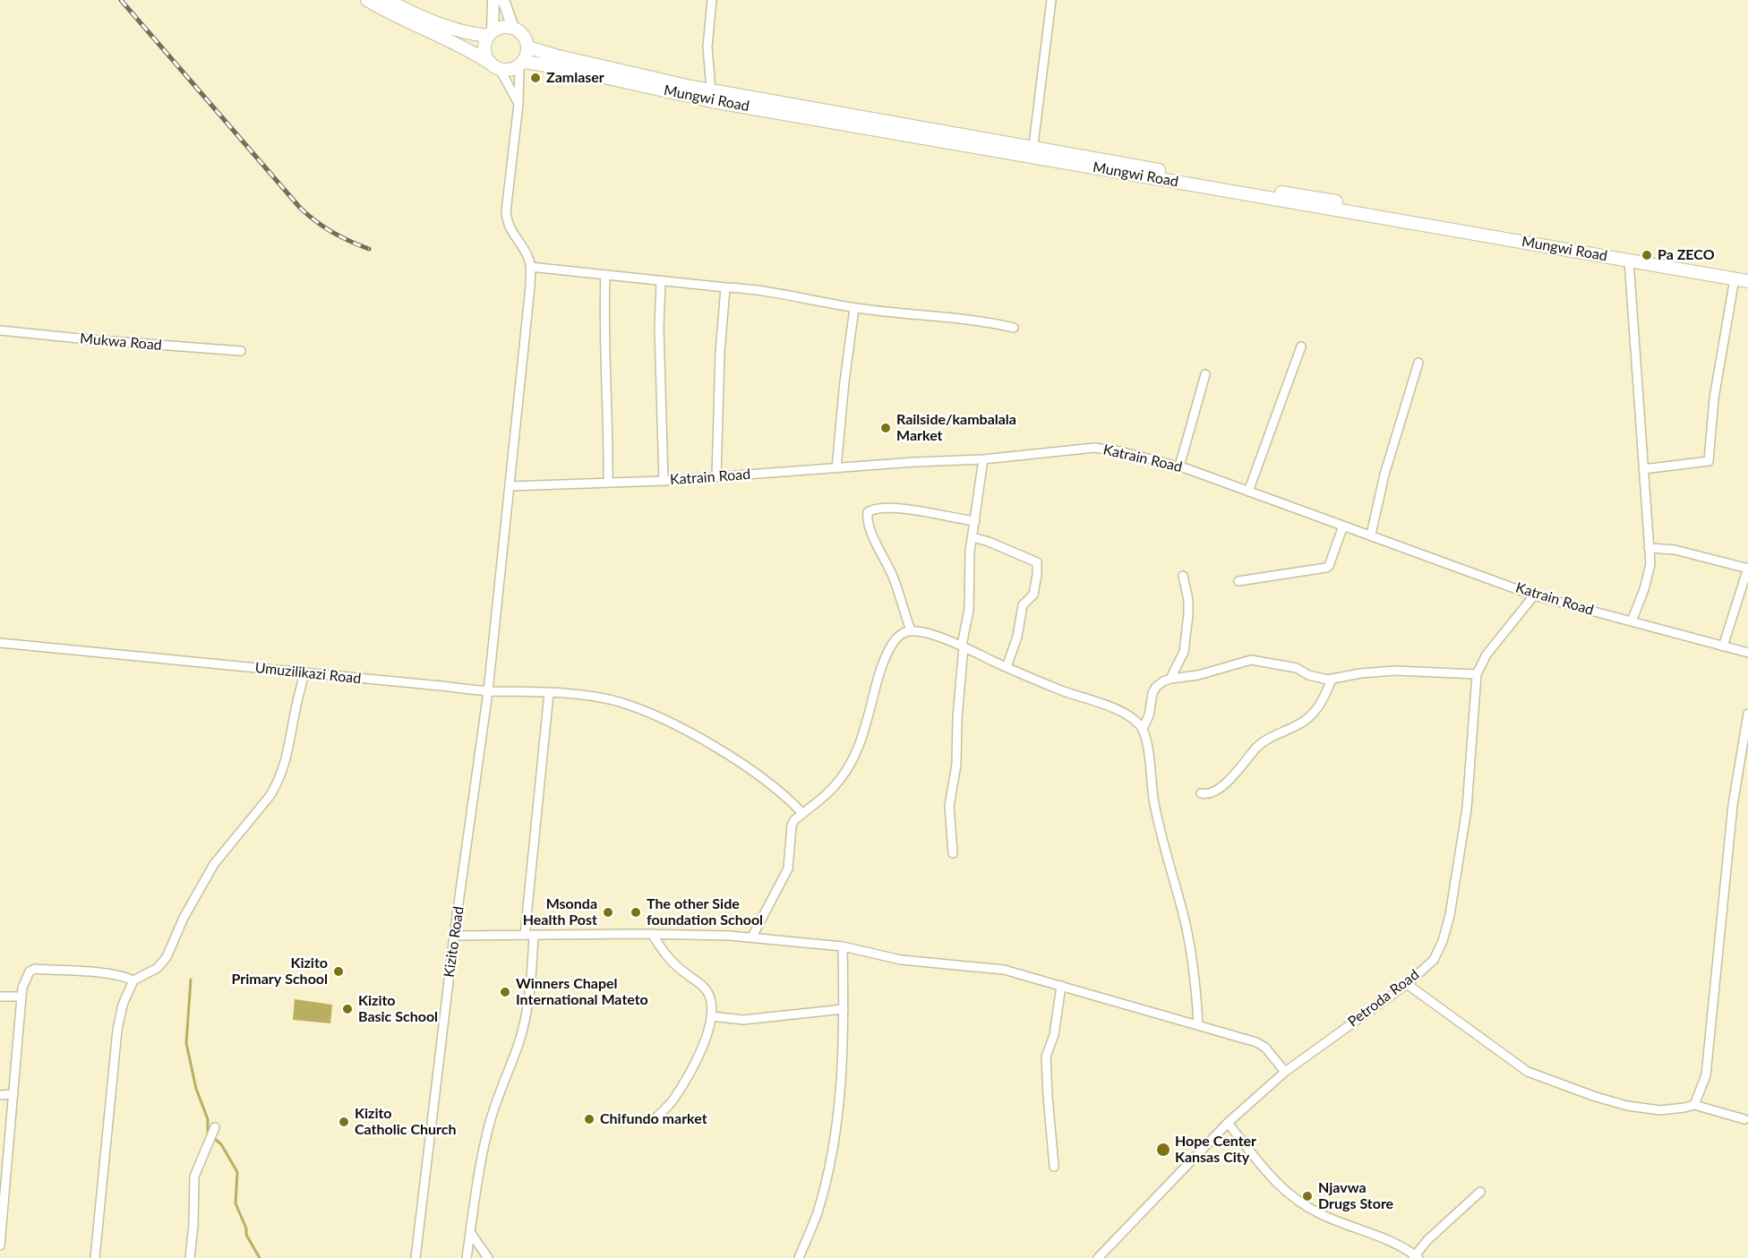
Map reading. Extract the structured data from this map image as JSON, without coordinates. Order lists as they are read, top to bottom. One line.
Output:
{"streets":{"main road":["Mungwi Road"],"street":["Mukwa Road","Katrain Road","Umuzilikazi Road","Kizito Road","Petroda Road"]},"crossings":[["Katrain Road","Kizito Road"],["Katrain Road","Petroda Road"],["Umuzilikazi Road","Kizito Road"]],"places":["Zamlaser","Pa ZECO","Railside/kambalala Market","Msonda Health Post","The other Side foundation School","Kizito Primary School","Winners Chapel International Mateto","Kizito Basic School","Chifundo market","Kizito Catholic Church","Hope Center Kansas City","Njavwa Drugs Store"]}
